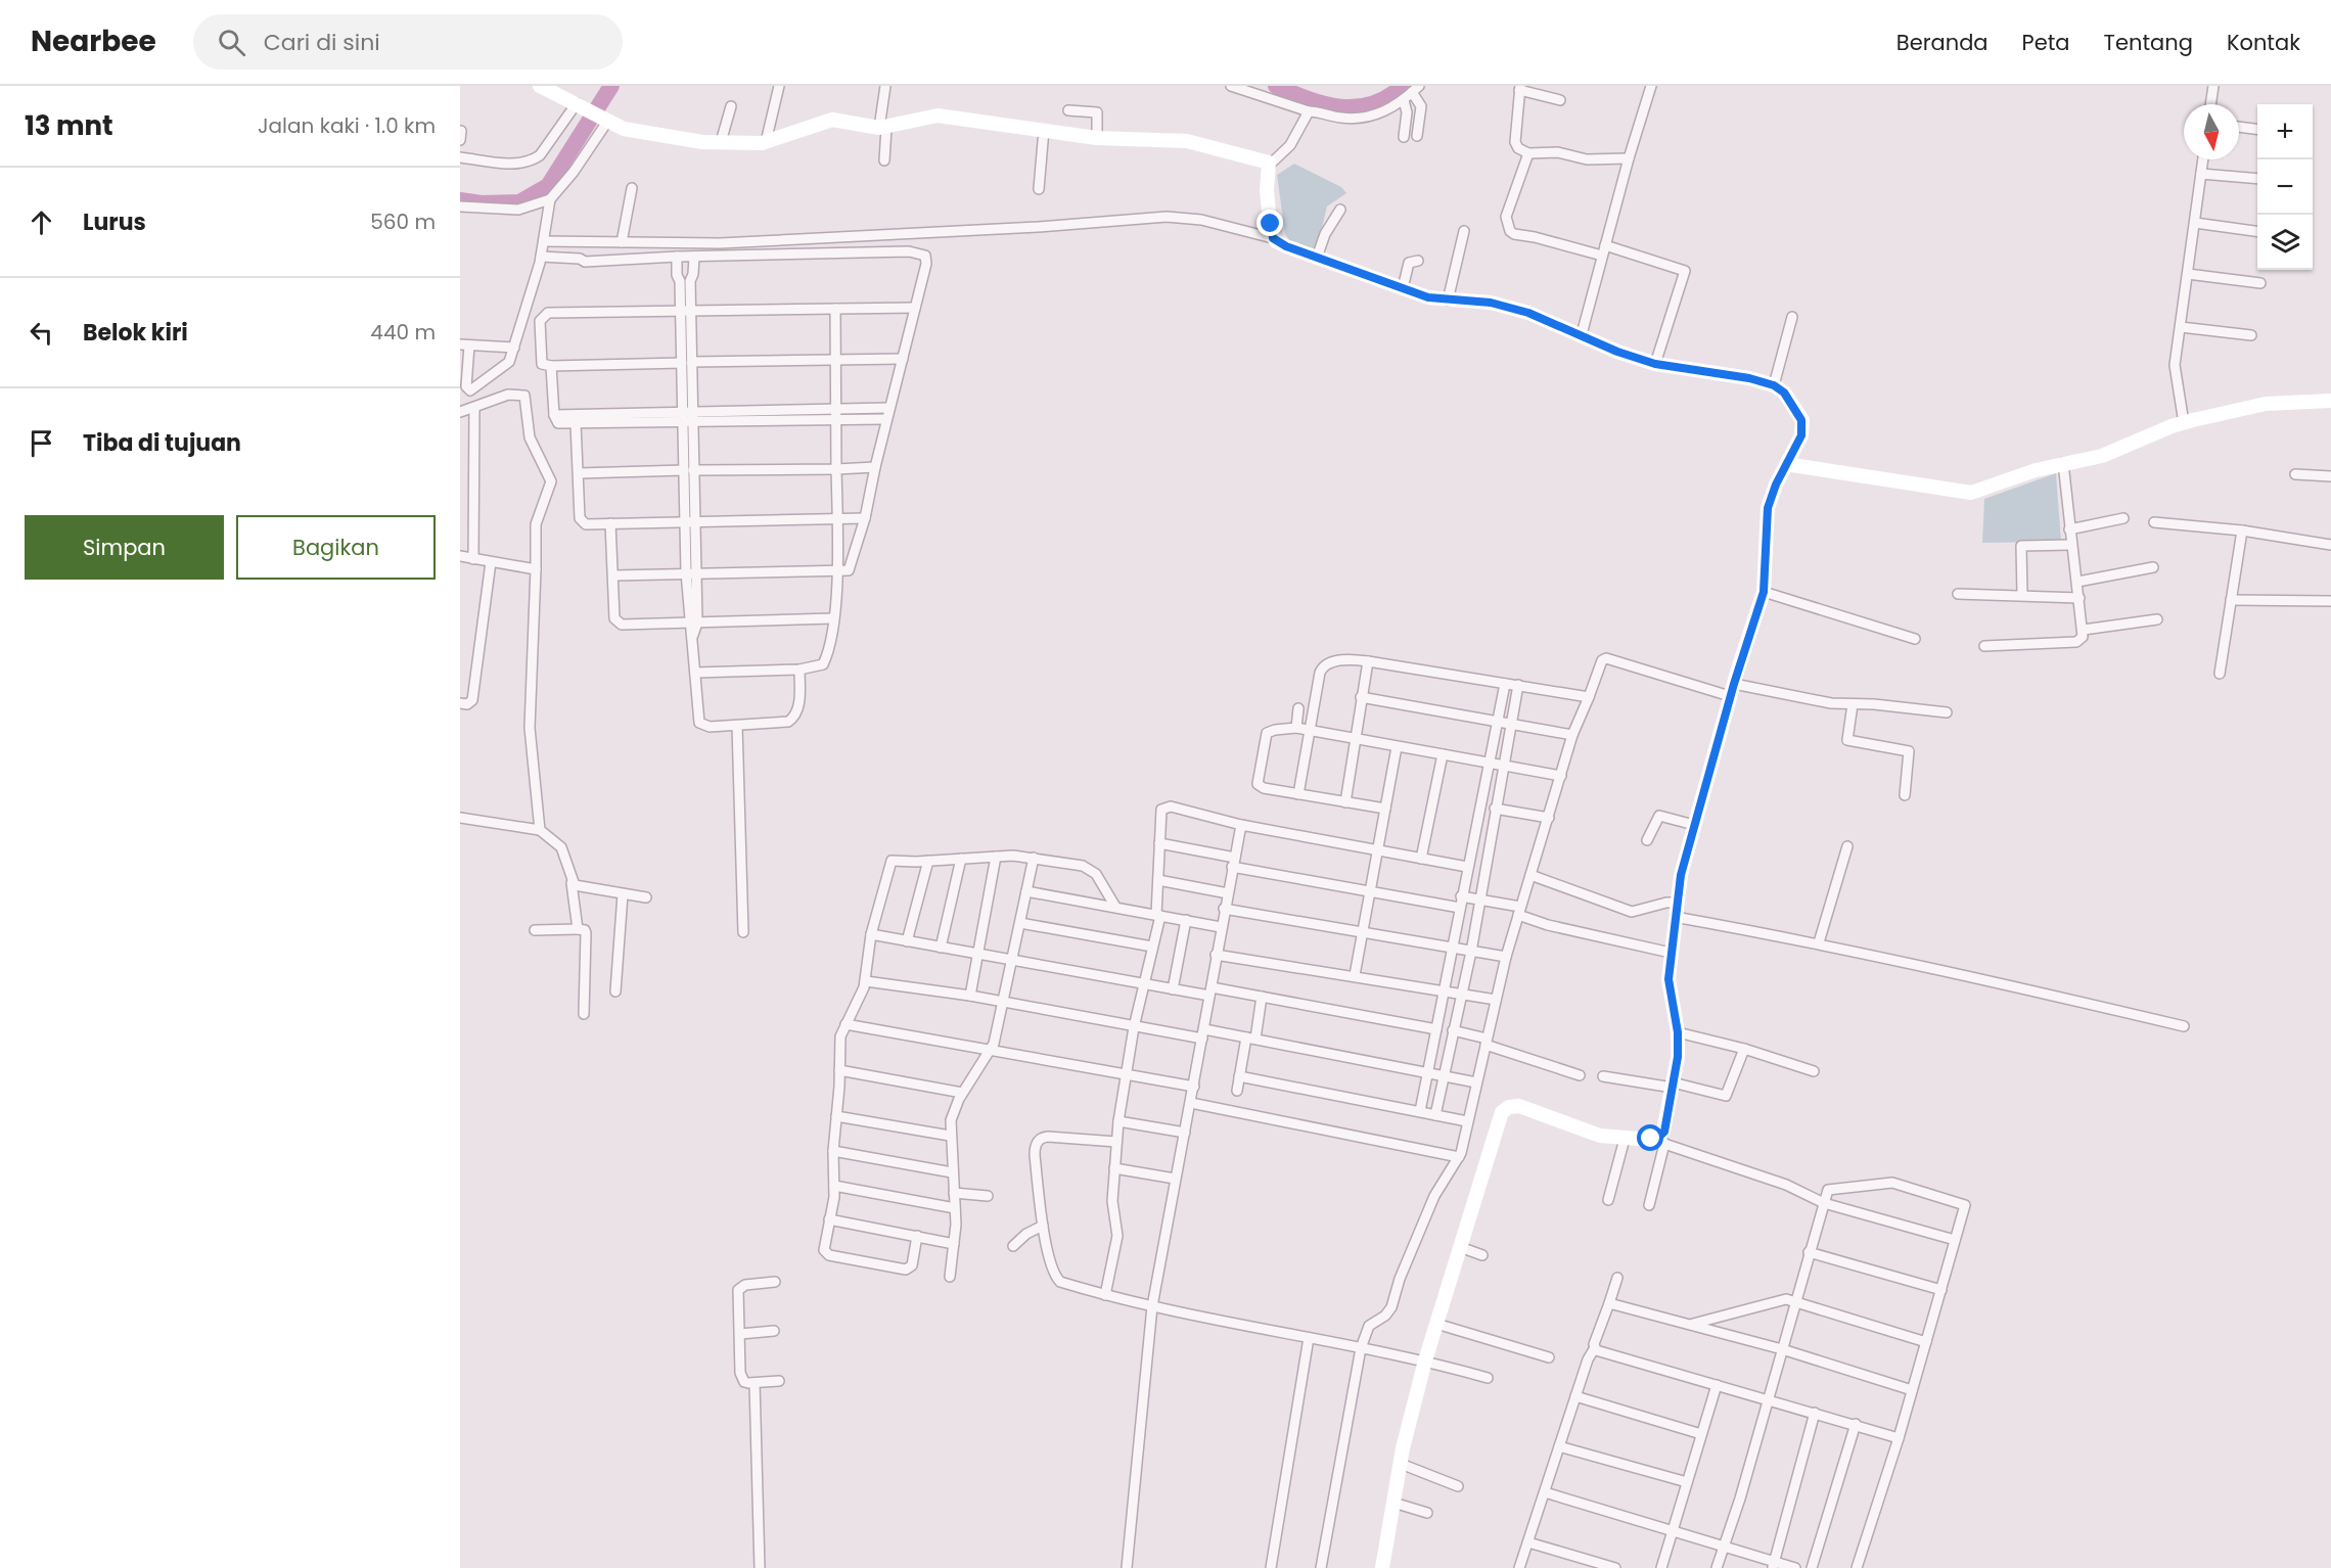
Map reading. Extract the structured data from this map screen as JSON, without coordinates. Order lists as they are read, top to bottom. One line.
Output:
{"north":"bottom","page":{"header":"Nearbee","search":"Cari di sini","nav":["Beranda","Peta","Tentang","Kontak"],"heading":["13 mnt","Jalan kaki · 1.0 km"],"map_buttons":["+","−"],"list":[["Lurus","560 m"],["Belok kiri","440 m"],"Tiba di tujuan"],"buttons":["Simpan","Bagikan"]}}
